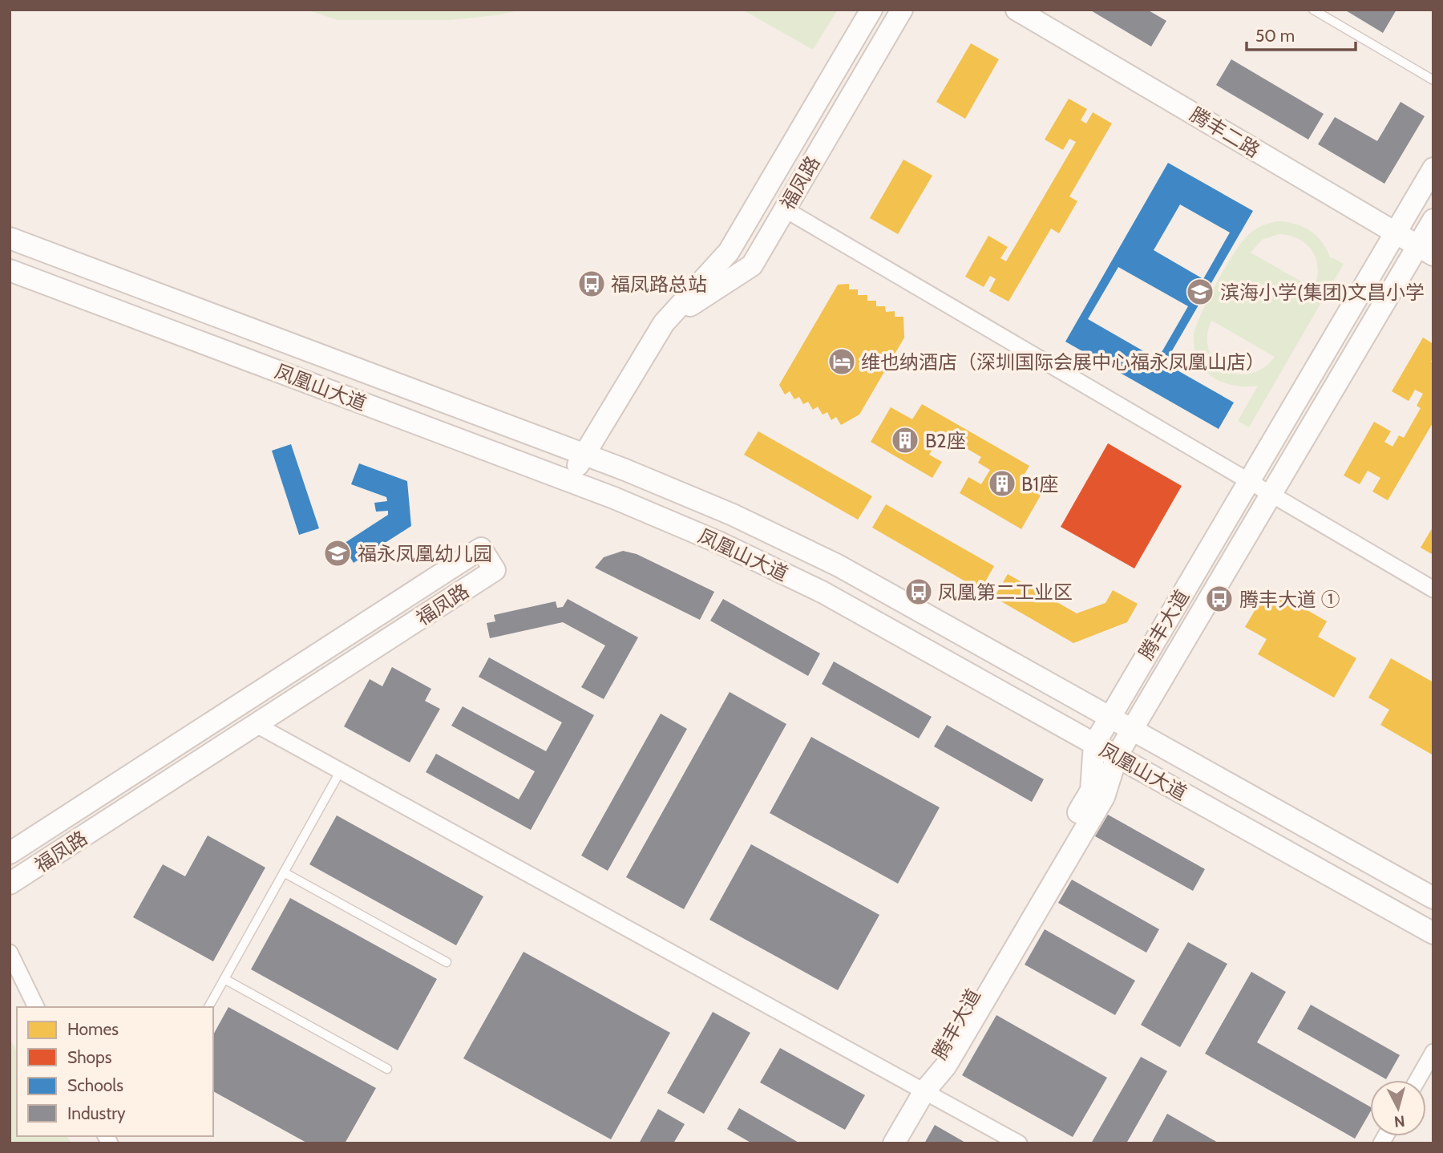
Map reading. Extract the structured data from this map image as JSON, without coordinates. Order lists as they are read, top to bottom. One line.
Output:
{"streets":{"main road":["腾丰二路","福凤路","凤凰山大道","腾丰大道"]},"crossings":[["腾丰二路","腾丰大道"],["福凤路","凤凰山大道"],["凤凰山大道","腾丰大道"]],"places":{"bus stop":["福凤路总站","凤凰第二工业区","腾丰大道 ①"],"school or university":["滨海小学(集团)文昌小学","福永凤凰幼儿园"],"hotel":["维也纳酒店（深圳国际会展中心福永凤凰山店）"],"building":["B2座","B1座"]},"legend":["Homes","Shops","Schools","Industry"],"scale_bar":"50 m","north":"bottom"}
